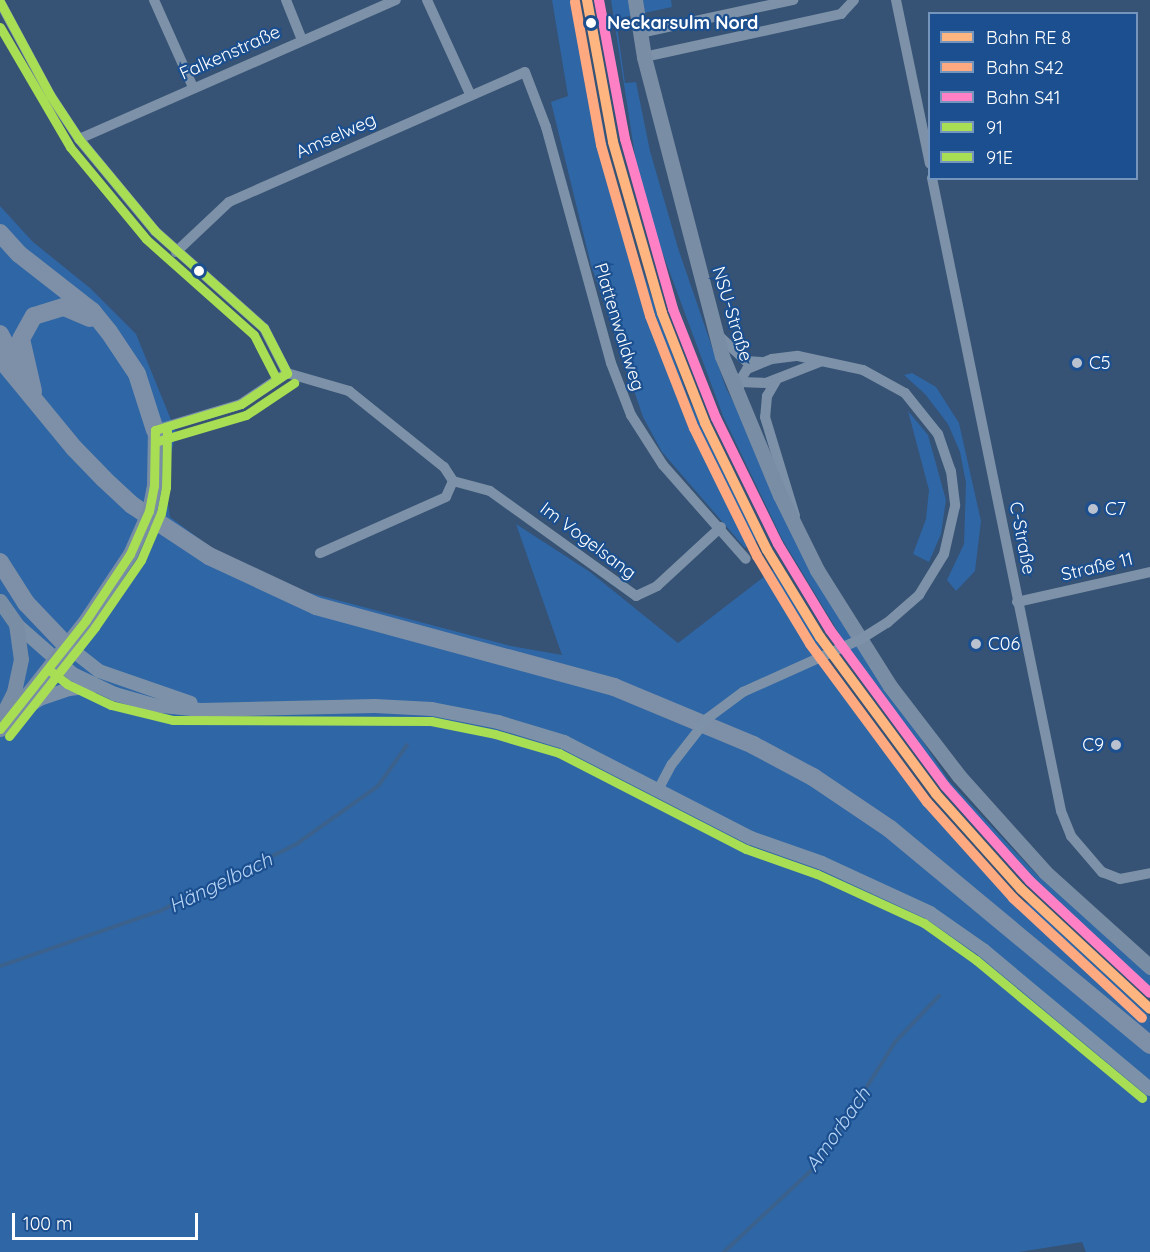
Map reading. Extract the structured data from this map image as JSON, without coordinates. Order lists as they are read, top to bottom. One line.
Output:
{"streets":{"main road":["NSU-Straße"],"street":["Falkenstraße","Amselweg","Plattenwaldweg","C-Straße","Im Vogelsang","Straße 11"]},"crossings":[["Amselweg","Plattenwaldweg"],["Plattenwaldweg","Im Vogelsang"],["C-Straße","Straße 11"]],"water":["Hängelbach","Amorbach"],"places":["Neckarsulm Nord","C5","C7","C06","C9"],"lines":["rail line S41","rail line S42","transit line 91","transit line 91E"],"legend":["Bahn RE 8","Bahn S42","Bahn S41","91","91E"],"scale_bar":"100 m"}
